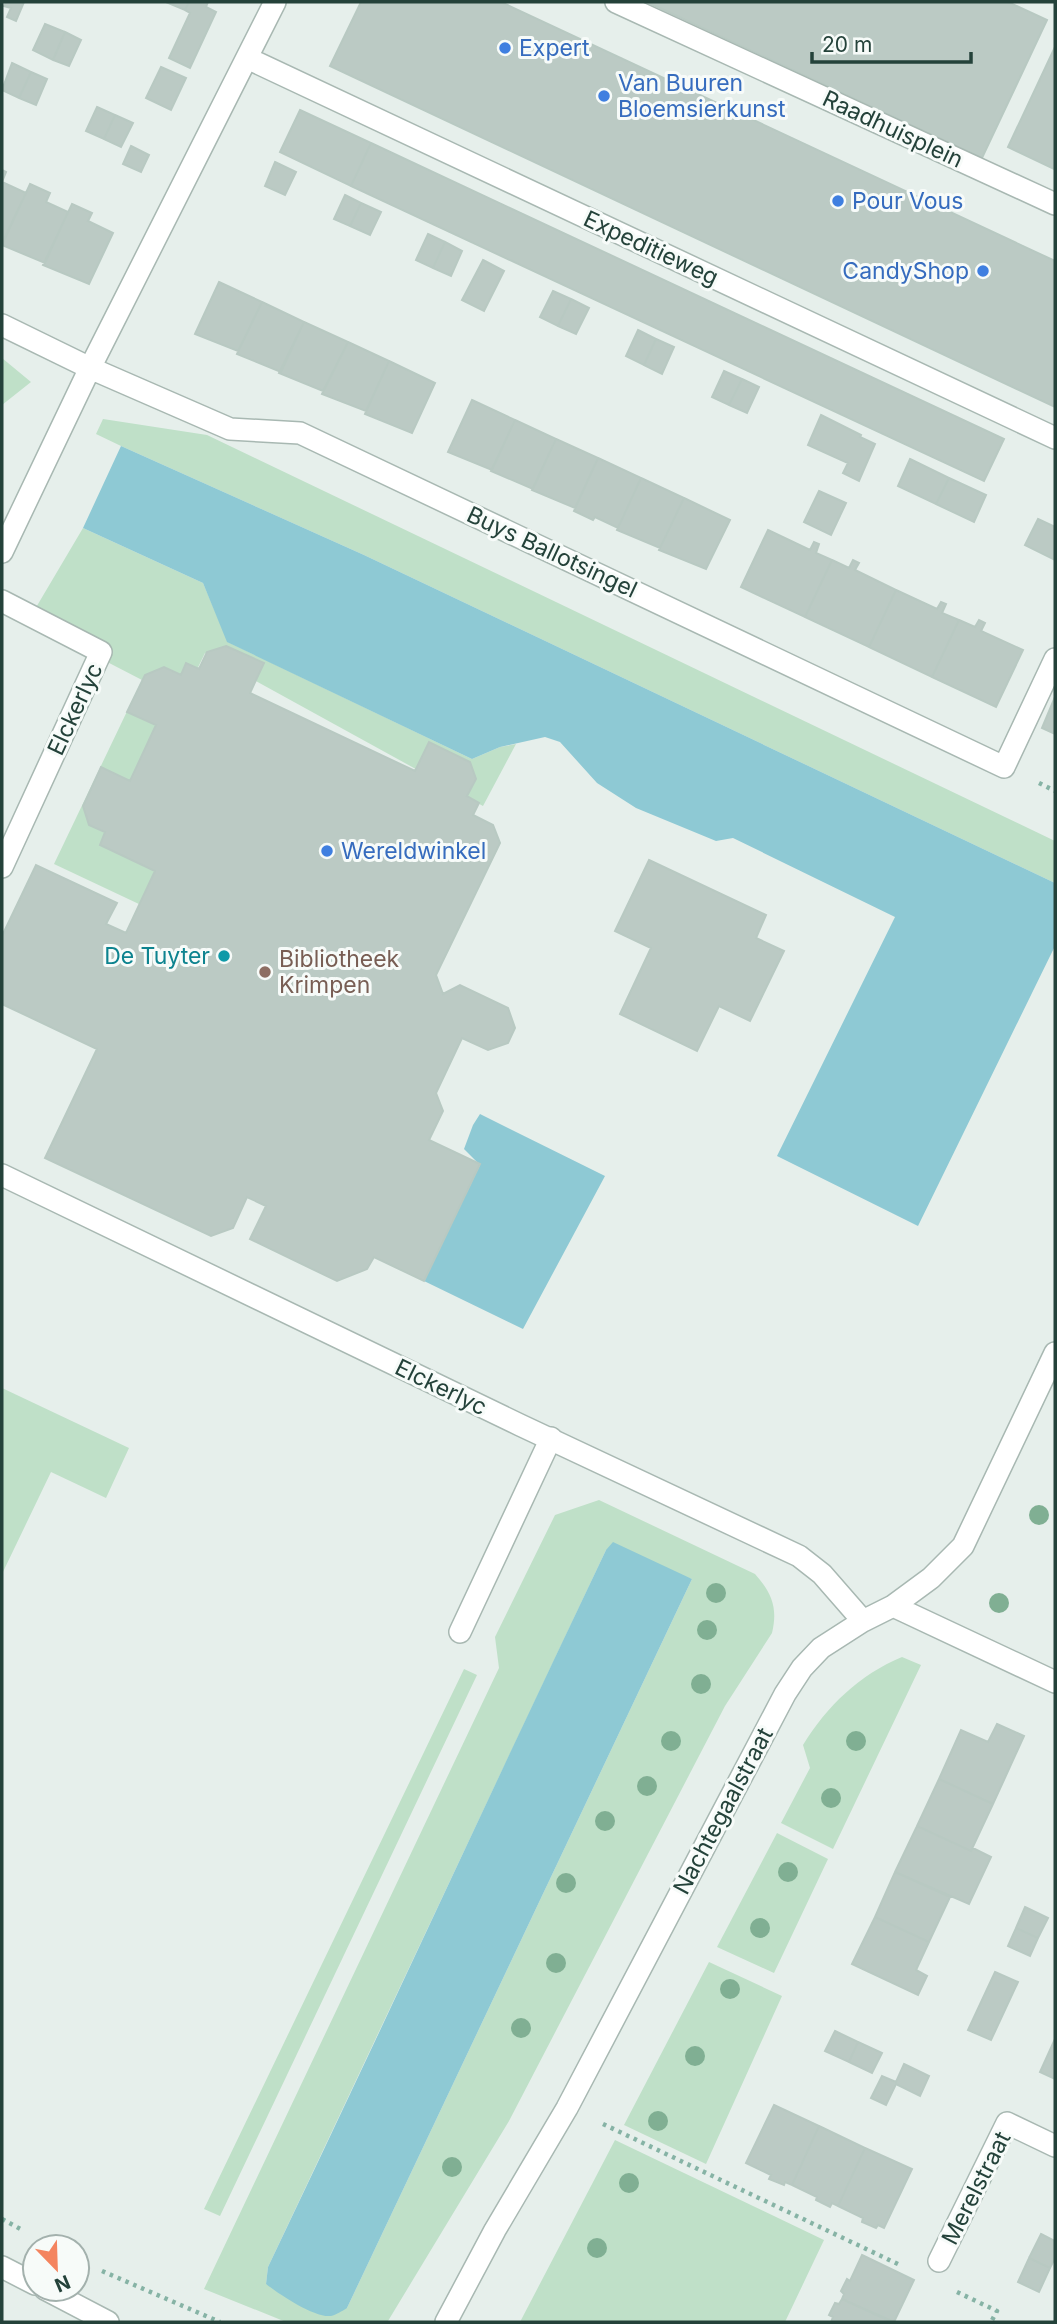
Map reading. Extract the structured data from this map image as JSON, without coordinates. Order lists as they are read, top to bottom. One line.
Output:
{"streets":{"street":["Raadhuisplein","Expeditieweg","Buys Ballotsingel","Elckerlyc","Nachtegaalstraat","Merelstraat"]},"crossings":[["Elckerlyc","Nachtegaalstraat"]],"places":["Expert","Van Buuren Bloemsierkunst","Pour Vous","CandyShop","Wereldwinkel","De Tuyter","Bibliotheek Krimpen"],"scale_bar":"20 m","north":"bottom right"}
